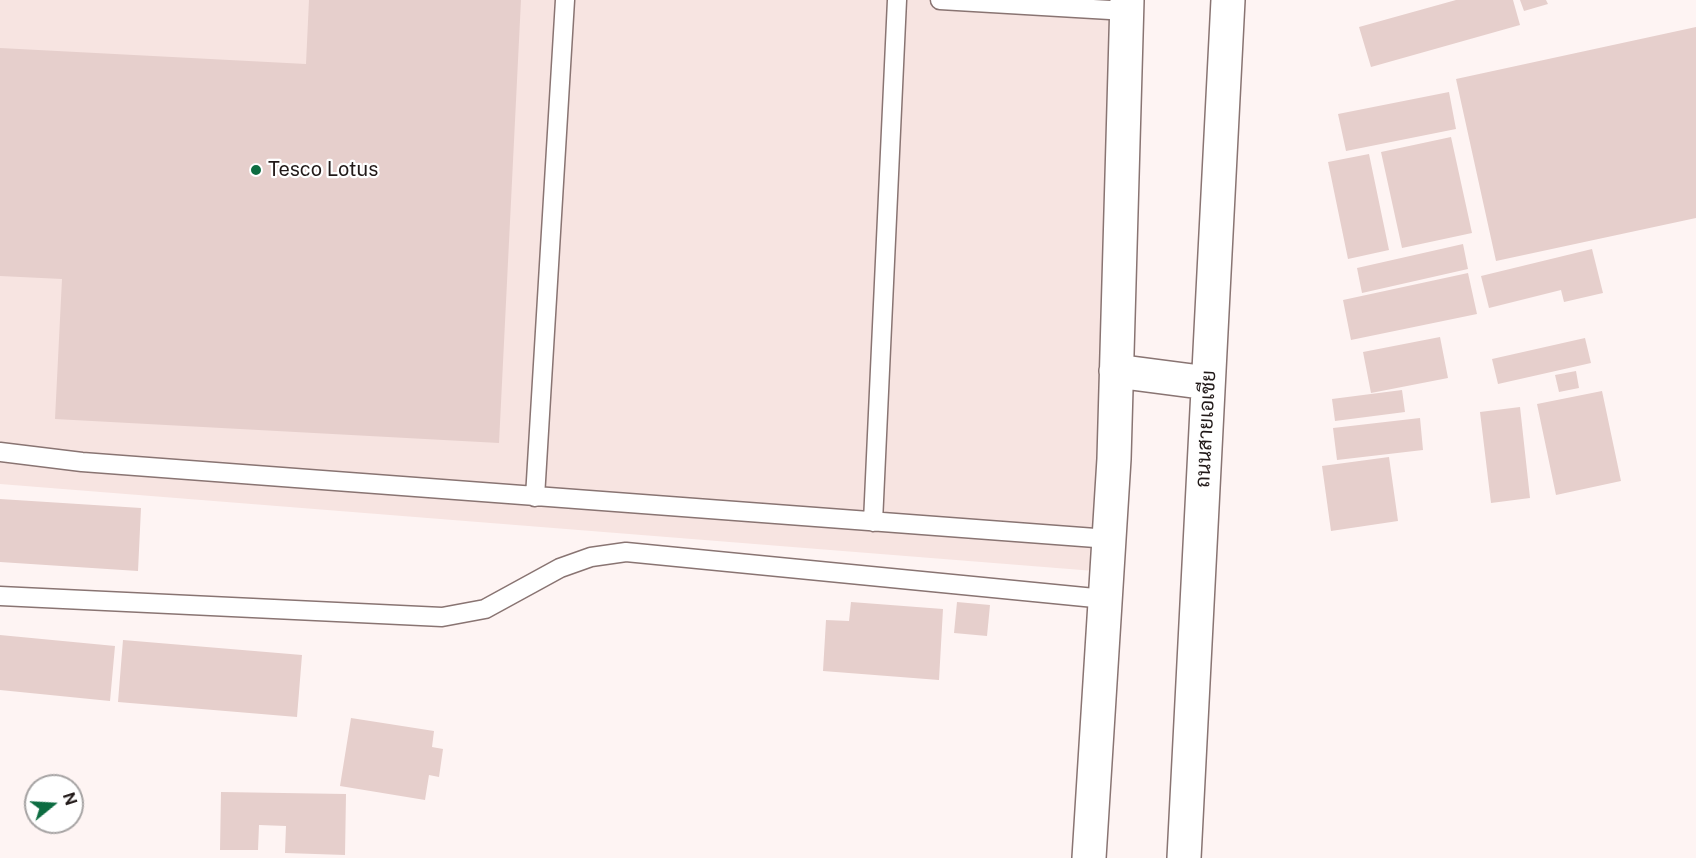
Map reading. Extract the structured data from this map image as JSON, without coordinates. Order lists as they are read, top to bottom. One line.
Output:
{"streets":{"highway":["ถนนสายเอเชีย"]},"places":["Tesco Lotus"],"north":"right"}
